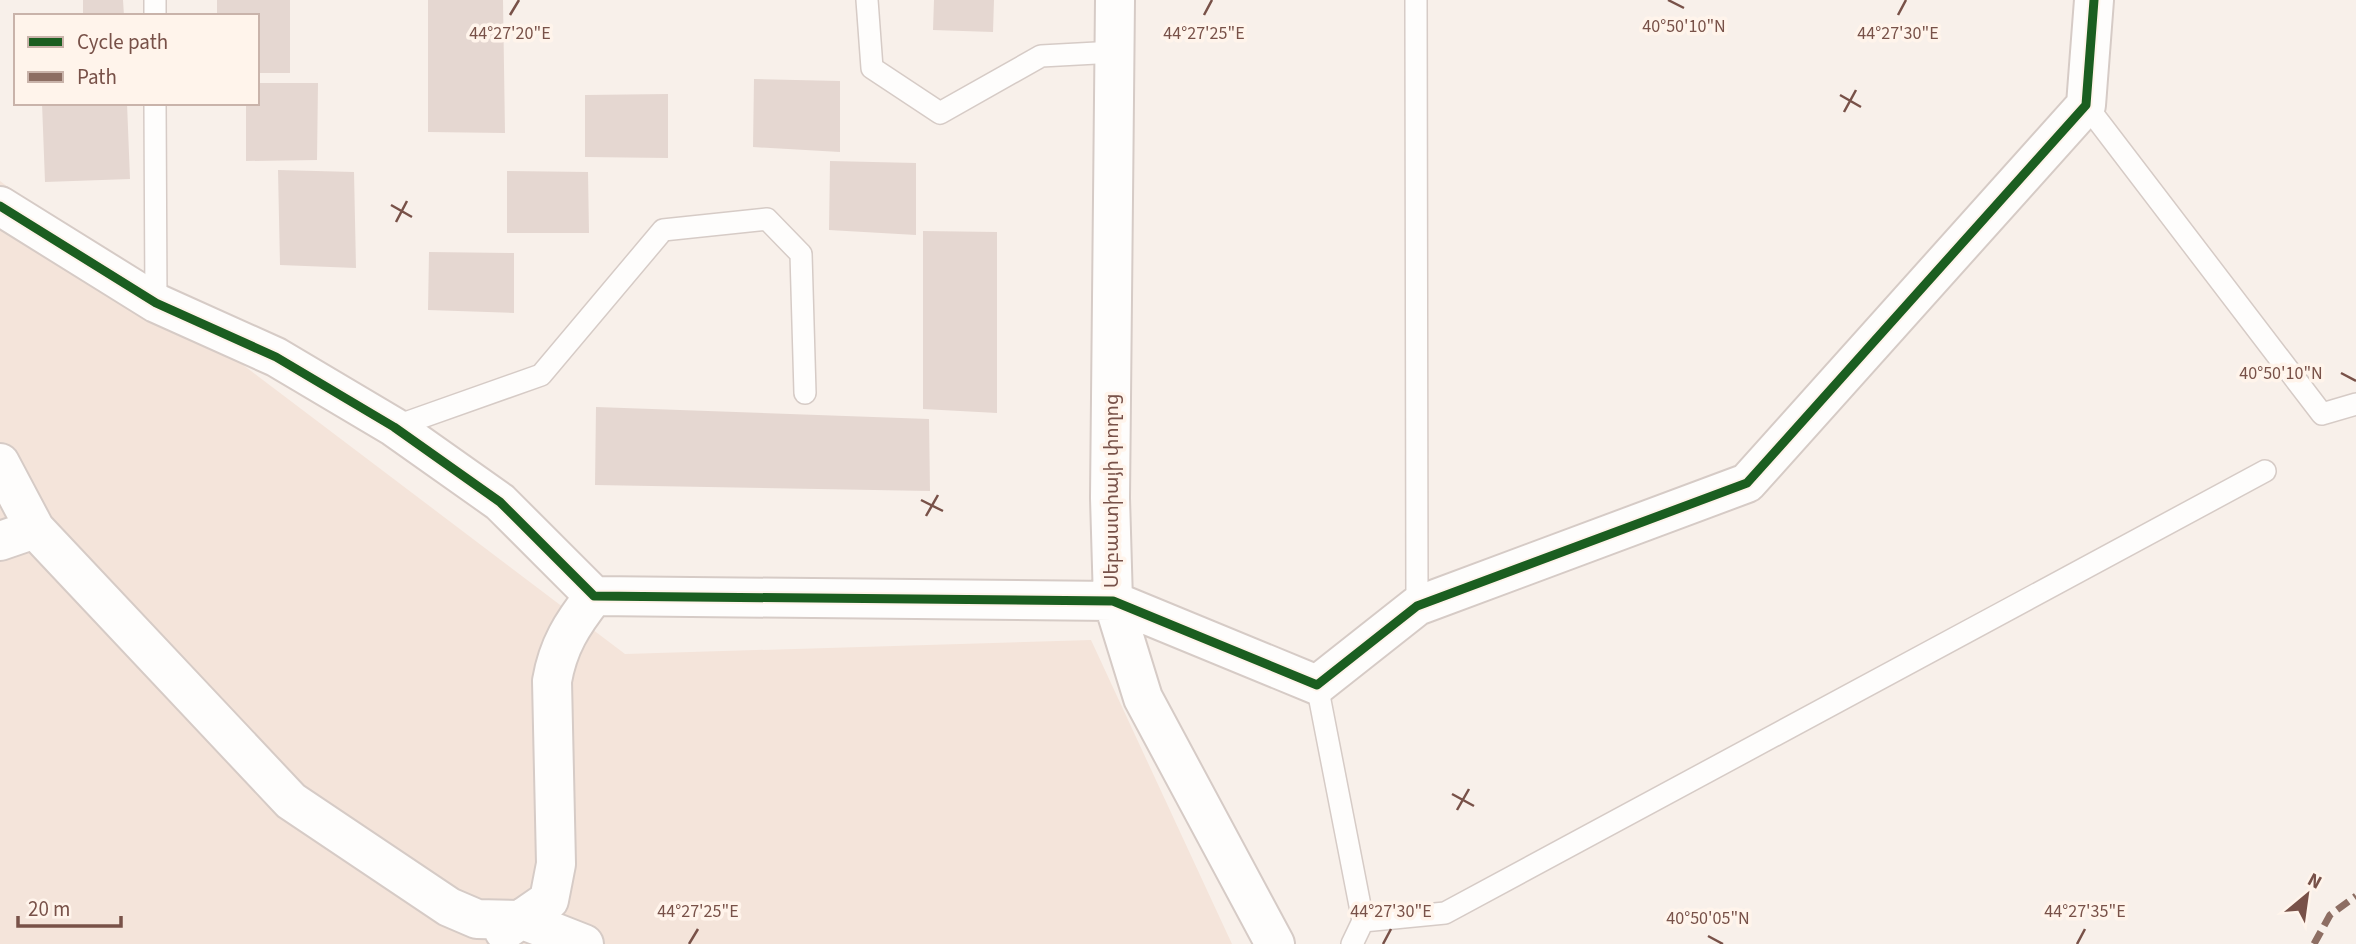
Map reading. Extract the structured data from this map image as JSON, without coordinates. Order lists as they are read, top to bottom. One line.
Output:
{"streets":{"street":["Սեբաստիայի փողոց"]},"legend":["Cycle path","Path"],"scale_bar":"20 m","north":"top right","coordinates":["40°50'10\"N","44°27'20\"E","44°27'25\"E","44°27'30\"E","44°27'35\"E","40°50'05\"N"]}
